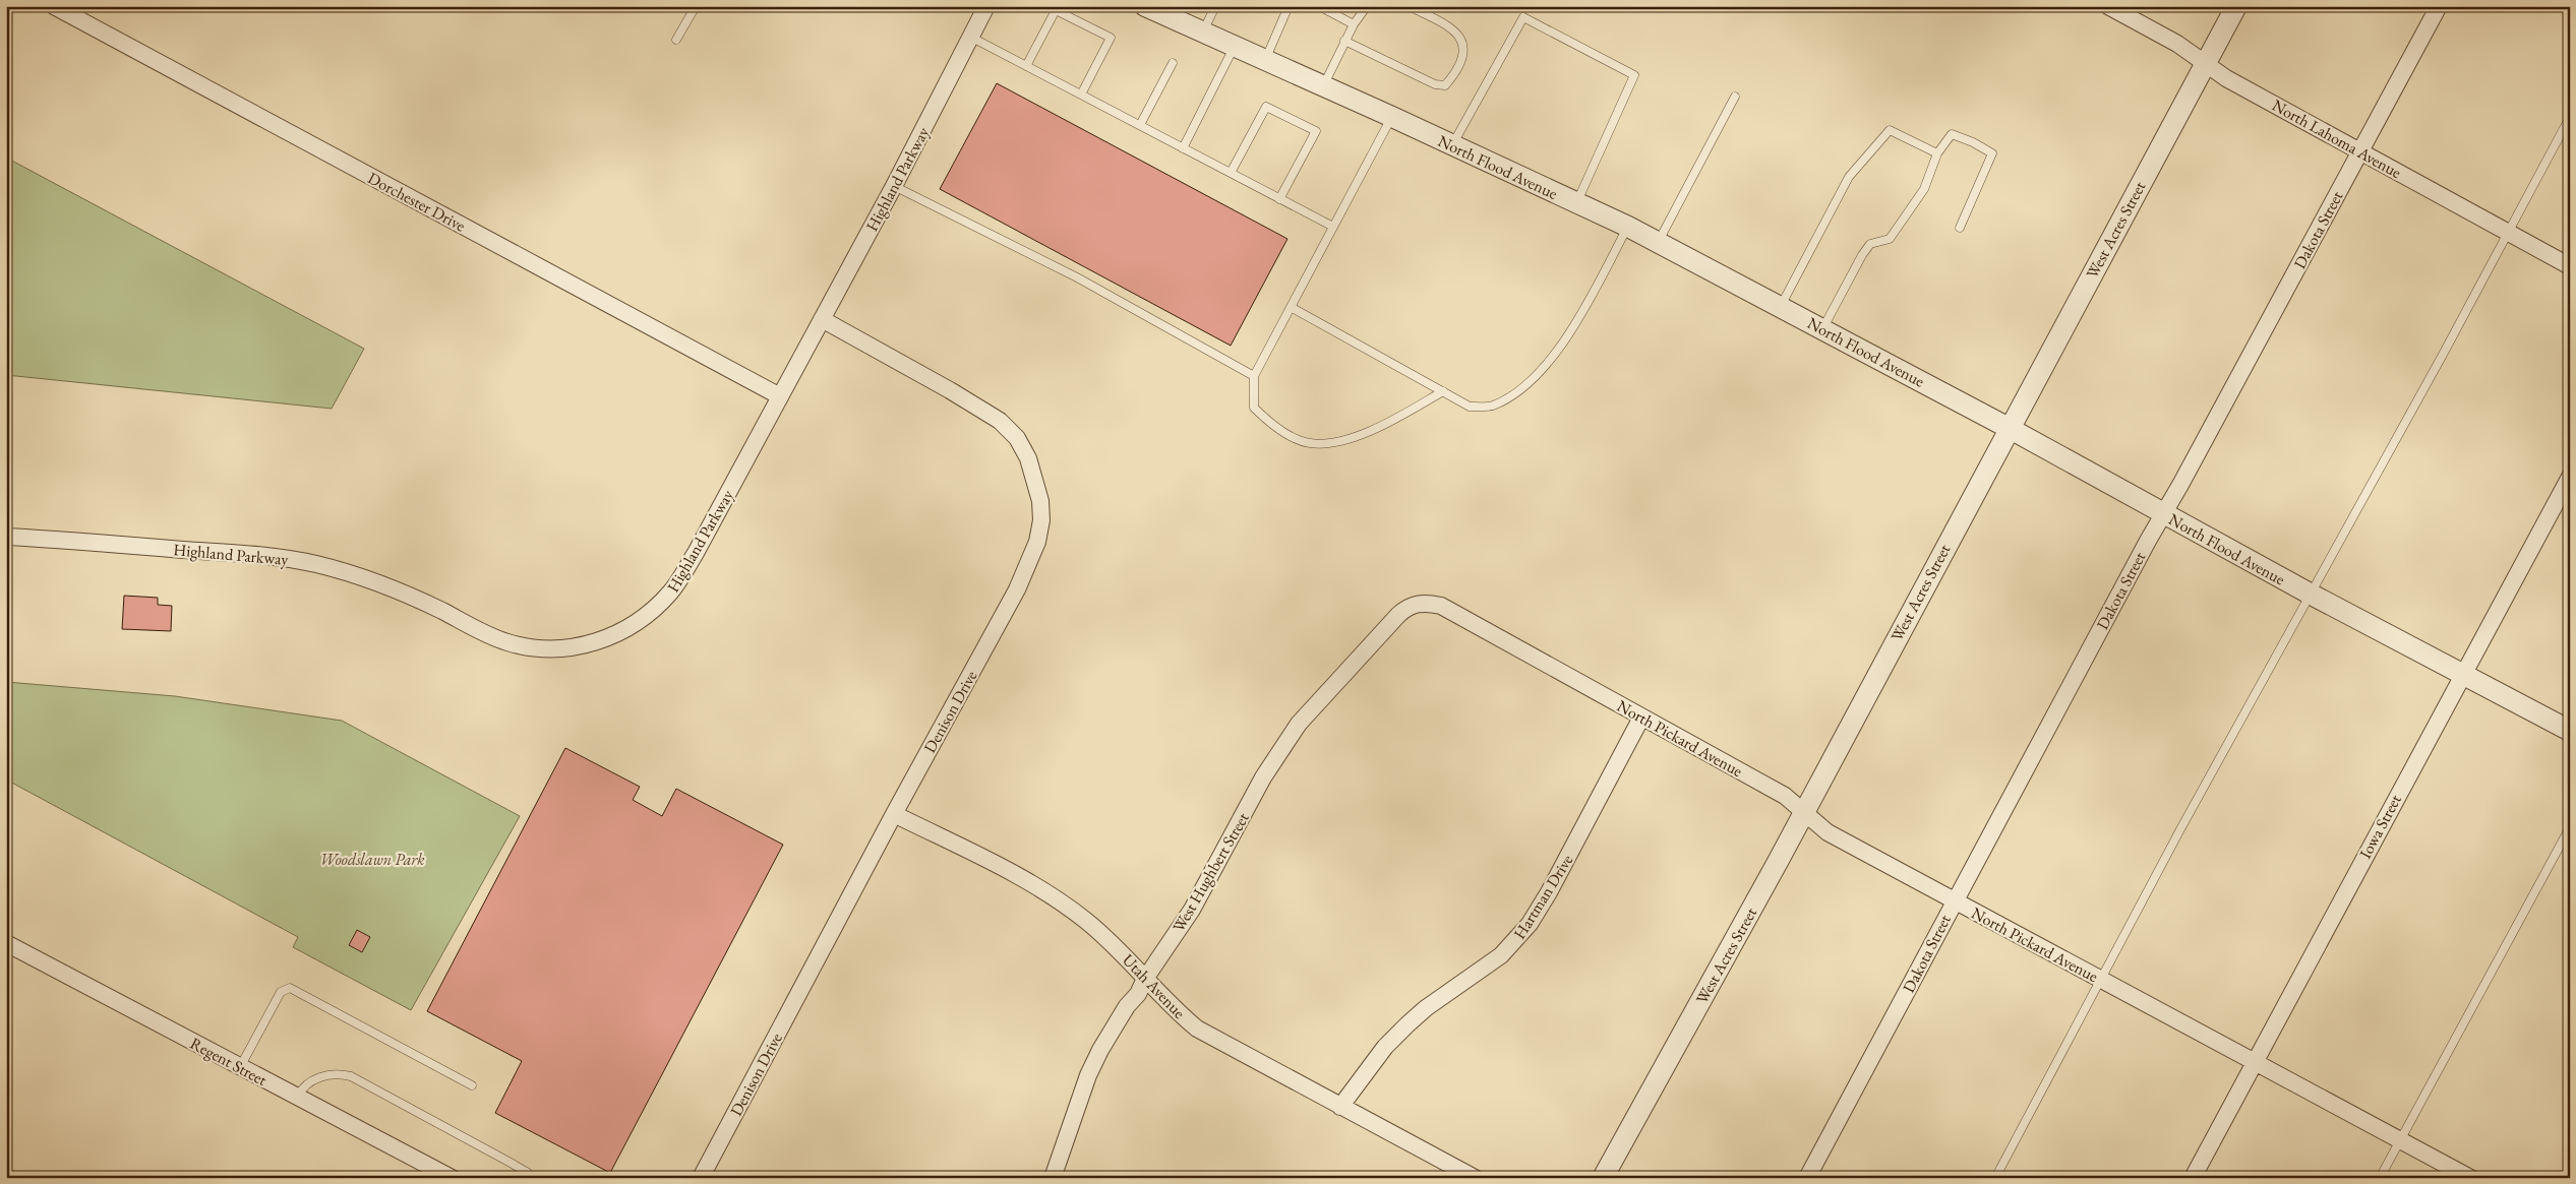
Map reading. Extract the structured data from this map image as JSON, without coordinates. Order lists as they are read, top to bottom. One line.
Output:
{"streets":{"street":["North Lahoma Avenue","North Flood Avenue","Highland Parkway","Dorchester Drive","West Acres Street","Dakota Street","Denison Drive","North Pickard Avenue","Iowa Street","West Hughbert Street","Hartman Drive","Utah Avenue","Regent Street"]},"crossings":[["North Lahoma Avenue","West Acres Street"],["North Lahoma Avenue","Dakota Street"],["North Flood Avenue","West Acres Street"],["North Flood Avenue","Dakota Street"],["North Flood Avenue","Iowa Street"],["Highland Parkway","Dorchester Drive"],["Highland Parkway","Denison Drive"],["West Acres Street","North Pickard Avenue"],["Dakota Street","North Pickard Avenue"],["Denison Drive","Utah Avenue"],["North Pickard Avenue","Iowa Street"],["North Pickard Avenue","West Hughbert Street"],["North Pickard Avenue","Hartman Drive"],["West Hughbert Street","Utah Avenue"],["Hartman Drive","Utah Avenue"]],"parks":["Woodslawn Park"]}
